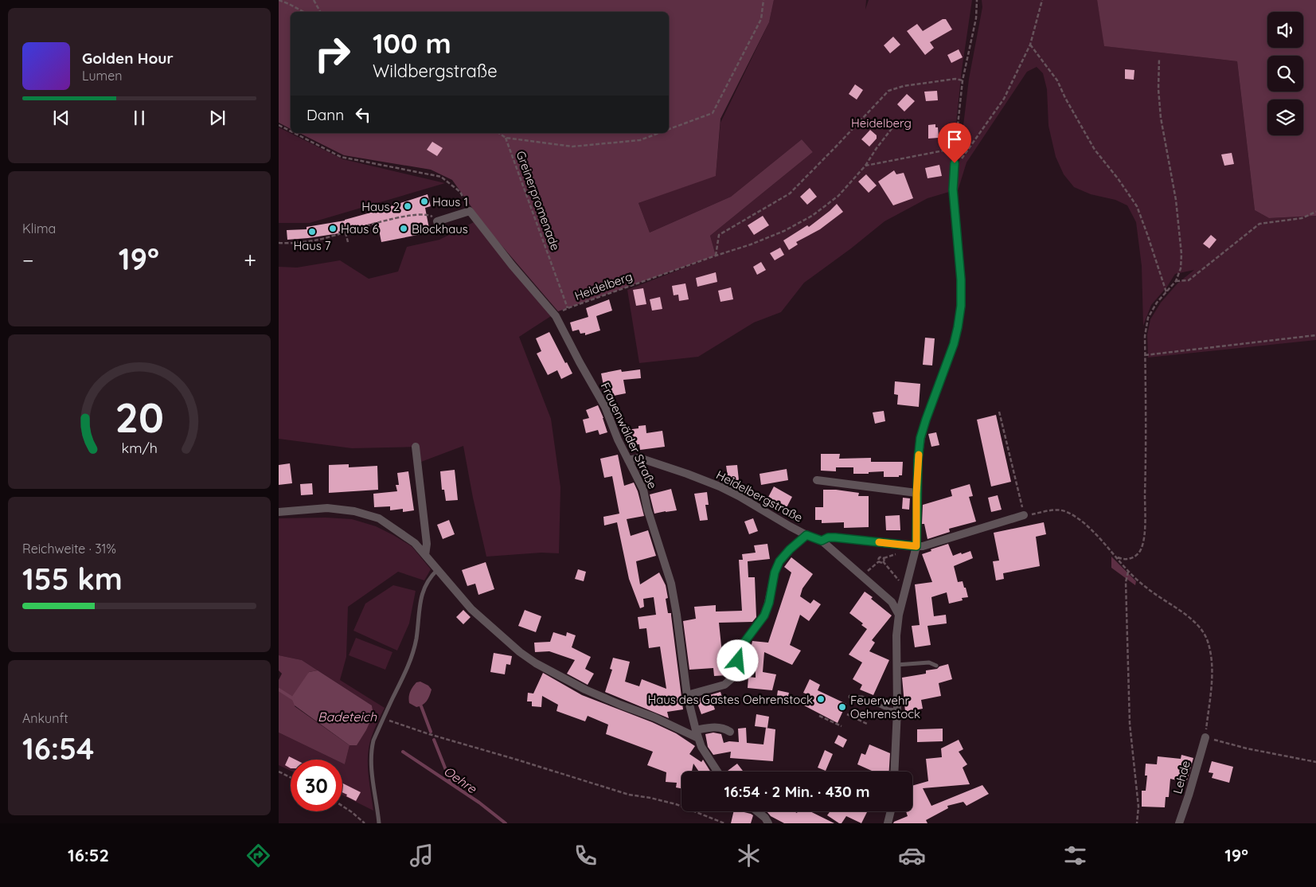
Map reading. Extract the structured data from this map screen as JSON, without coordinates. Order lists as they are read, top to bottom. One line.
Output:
{"streets":{"street":["Frauenwälder Straße","Heidelbergstraße","Lehde"],"path":["Greinerpromenade","Heidelberg"]},"crossings":[["Greinerpromenade","Heidelberg"],["Heidelberg","Frauenwälder Straße"],["Frauenwälder Straße","Heidelbergstraße"]],"water":["Badeteich","Oehre"],"parks":["Heidelberg"],"places":["Haus 1","Haus 2","Haus 6","Blockhaus","Haus 7","Haus des Gastes Oehrenstock","Feuerwehr Oehrenstock"],"page":{"turn":["100 m","Wildbergstraße"],"song":["Golden Hour","Lumen"],"then":"Dann","tile":["Klima",["Reichweite · 31%","155 km"],["Ankunft","16:54"]],"heat":["−","19°","+"],"limit":"30","trip":"16:54 · 2 Min. · 430 m","tabs":["16:52","19°"],"gauge":["20","km/h"]}}
